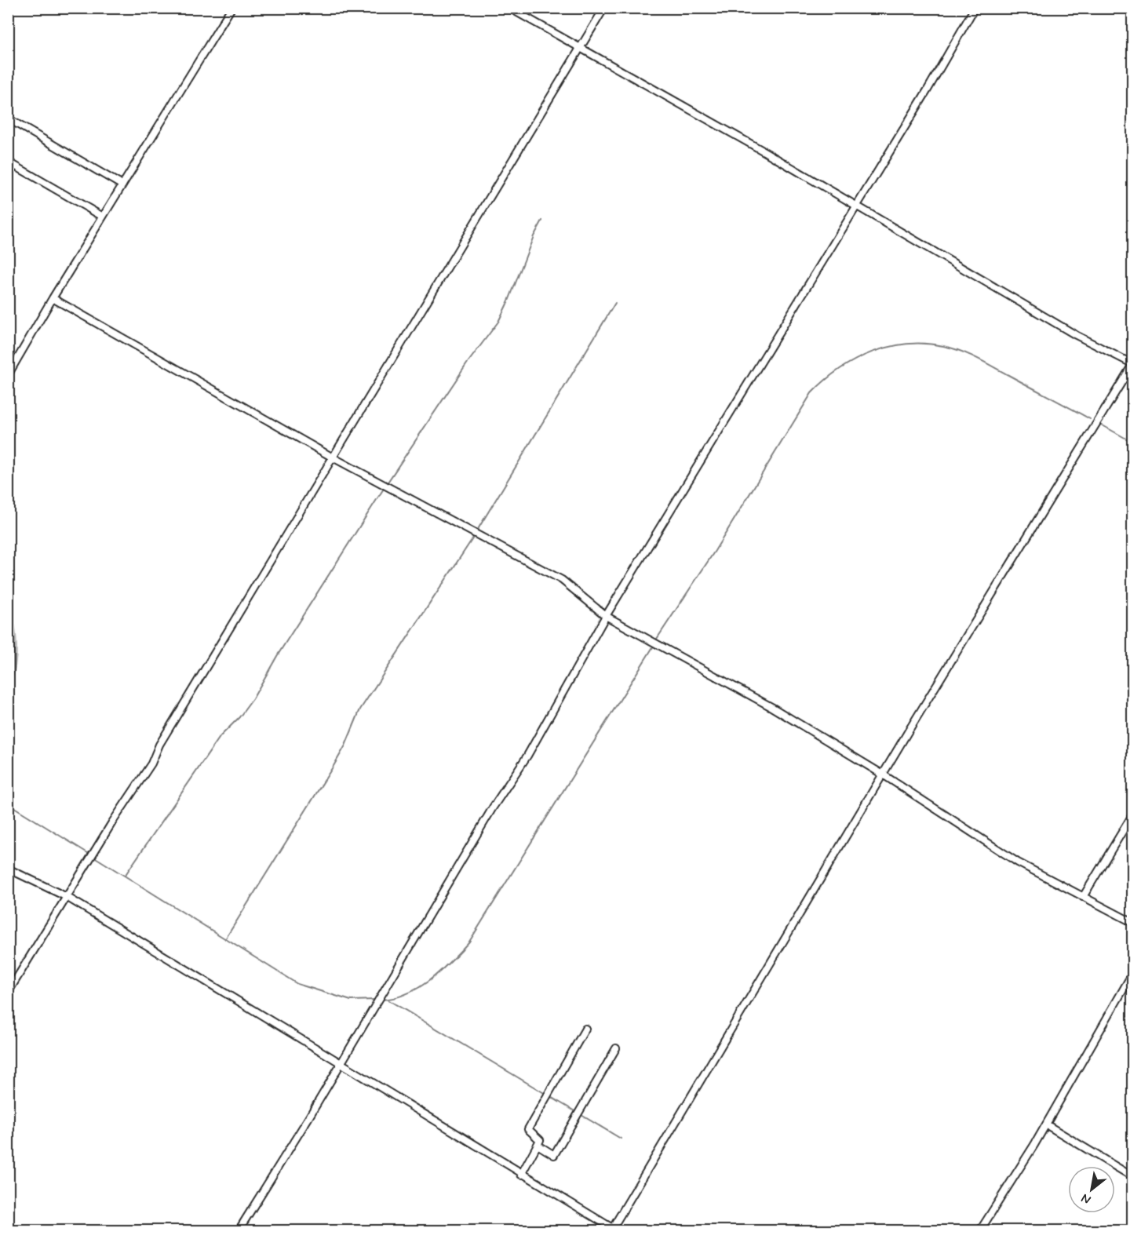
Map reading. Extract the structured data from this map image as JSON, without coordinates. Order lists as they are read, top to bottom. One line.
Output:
{"north":"bottom left"}
